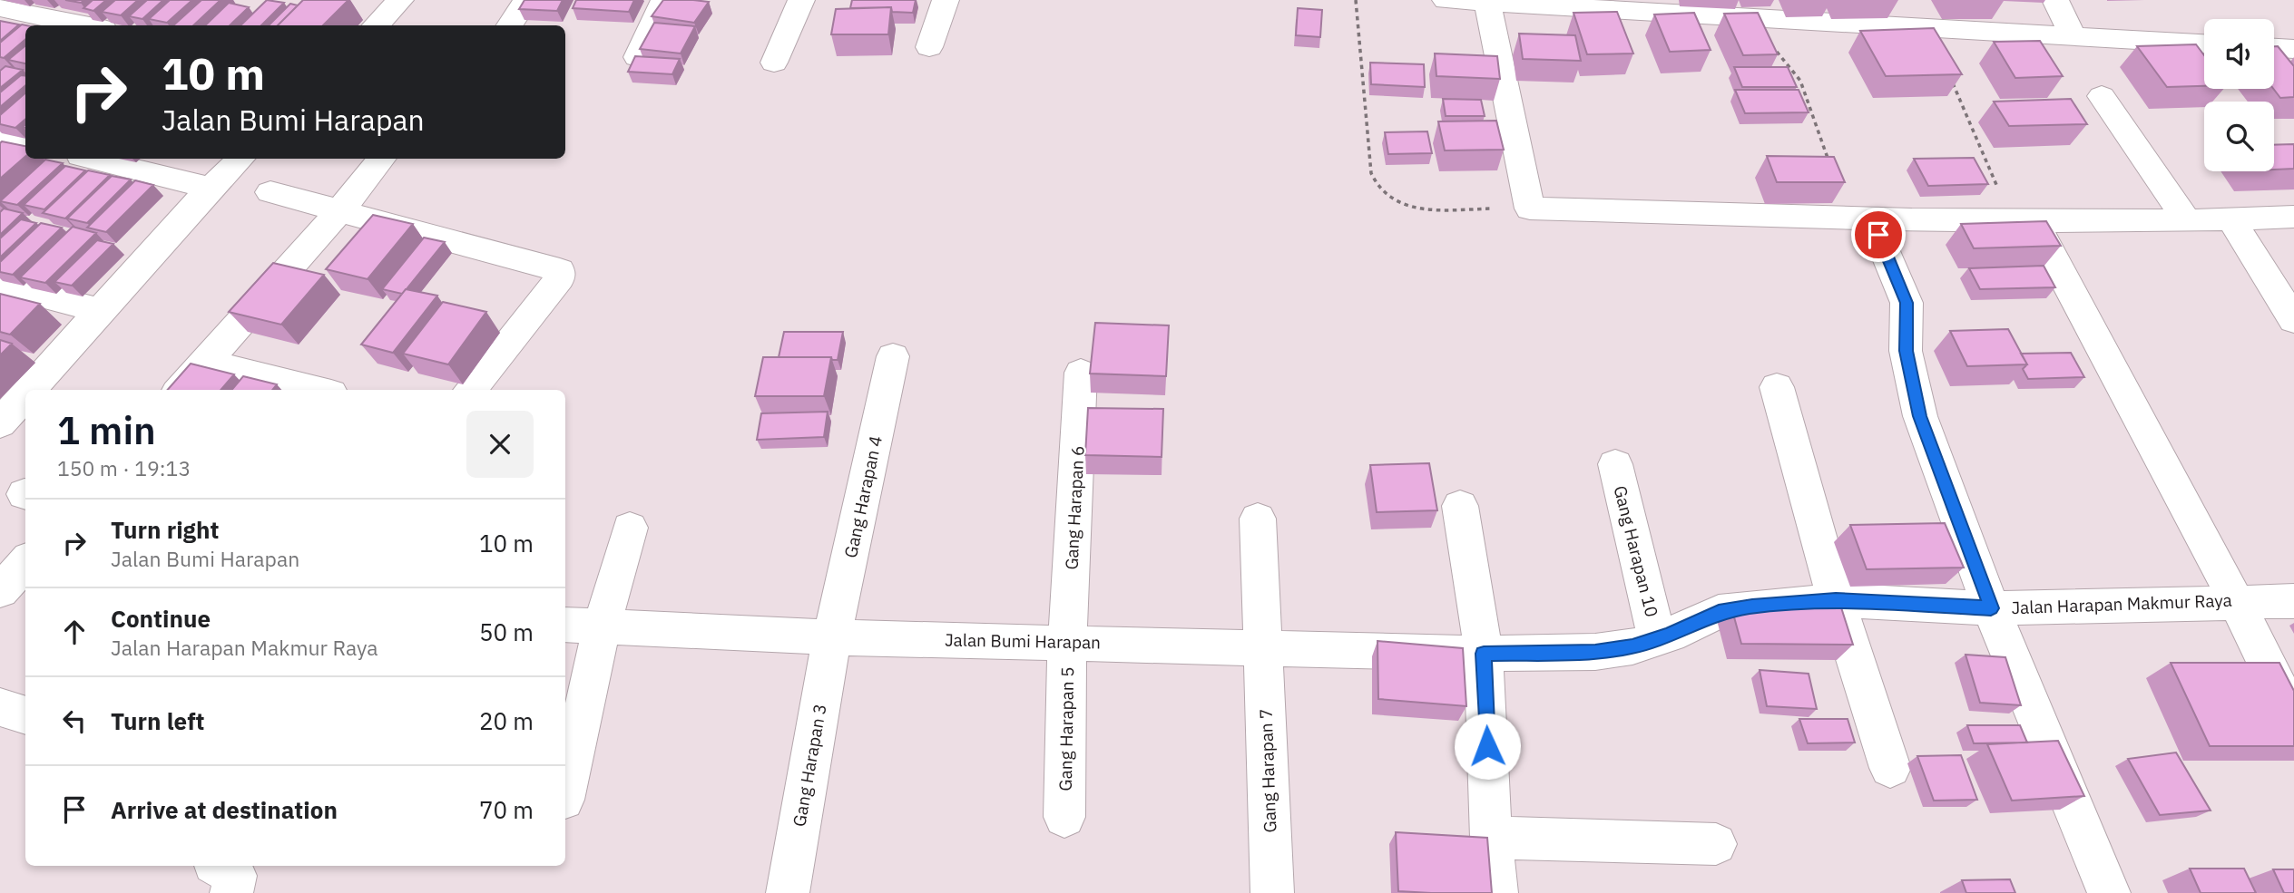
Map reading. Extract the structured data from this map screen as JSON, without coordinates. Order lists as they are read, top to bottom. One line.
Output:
{"streets":{"street":["Gang Harapan 4","Gang Harapan 6","Gang Harapan 10","Jalan Harapan Makmur Raya","Jalan Bumi Harapan","Gang Harapan 5","Gang Harapan 3","Gang Harapan 7"]},"crossings":[["Gang Harapan 4","Jalan Bumi Harapan"],["Gang Harapan 4","Gang Harapan 3"],["Gang Harapan 6","Jalan Bumi Harapan"],["Gang Harapan 6","Gang Harapan 5"],["Gang Harapan 10","Jalan Bumi Harapan"],["Jalan Harapan Makmur Raya","Jalan Bumi Harapan"],["Jalan Bumi Harapan","Gang Harapan 5"],["Jalan Bumi Harapan","Gang Harapan 3"],["Jalan Bumi Harapan","Gang Harapan 7"]],"page":{"turn":["10 m","Jalan Bumi Harapan"],"heading":["1 min","150 m · 19:13"],"list":[{"name":"Turn right","note":"Jalan Bumi Harapan","value":"10 m"},{"name":"Continue","note":"Jalan Harapan Makmur Raya","value":"50 m"},{"name":"Turn left","value":"20 m"},{"name":"Arrive at destination","value":"70 m"}]}}
